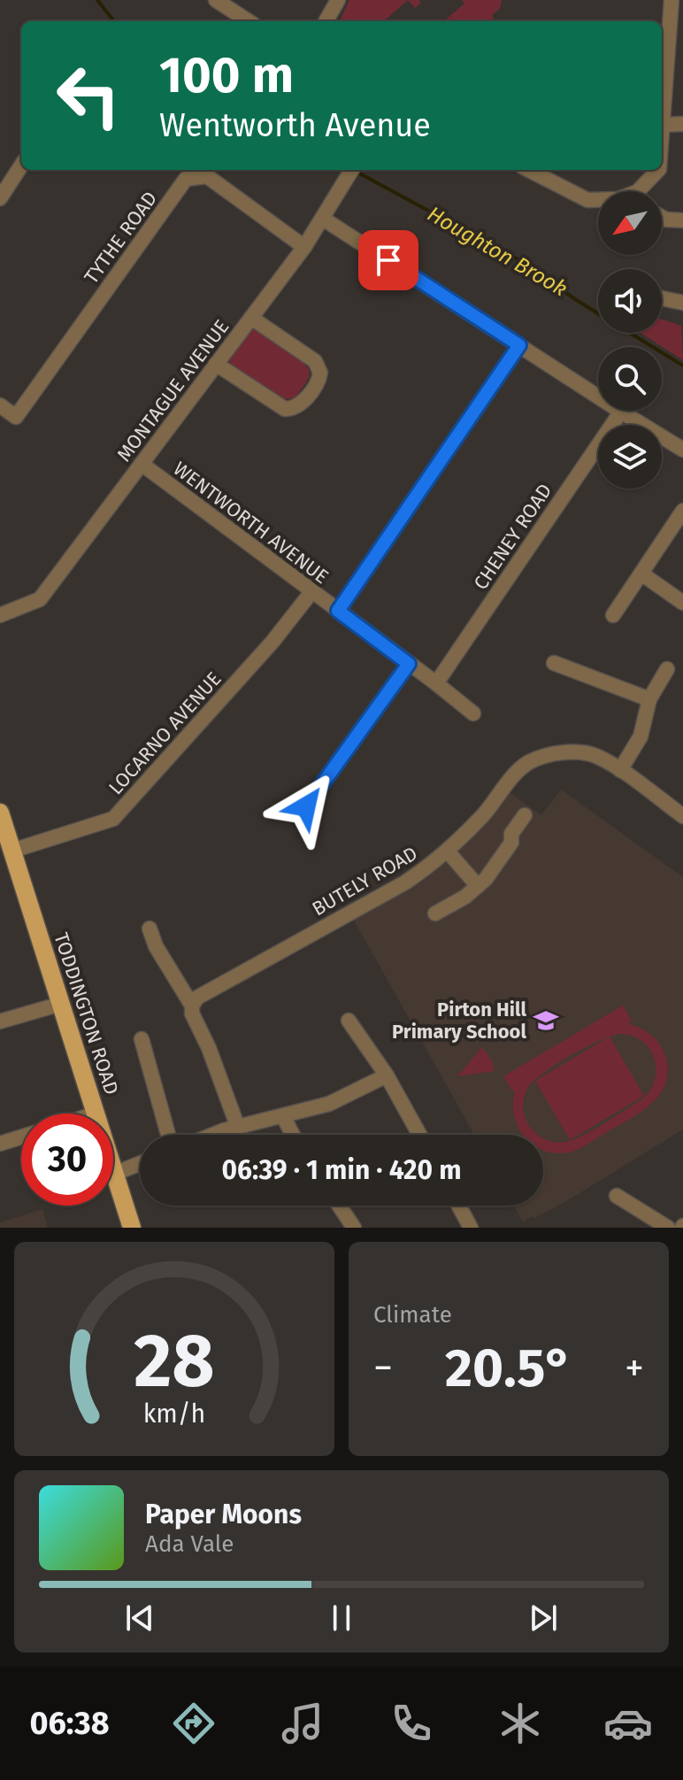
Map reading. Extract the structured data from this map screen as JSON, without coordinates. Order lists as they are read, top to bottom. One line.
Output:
{"streets":{"main road":["TODDINGTON ROAD"],"street":["TYTHE ROAD","MONTAGUE AVENUE","WENTWORTH AVENUE","CHENEY ROAD","LOCARNO AVENUE","BUTELY ROAD"]},"crossings":[["TYTHE ROAD","MONTAGUE AVENUE"],["MONTAGUE AVENUE","WENTWORTH AVENUE"],["WENTWORTH AVENUE","CHENEY ROAD"],["WENTWORTH AVENUE","LOCARNO AVENUE"],["LOCARNO AVENUE","TODDINGTON ROAD"]],"water":["Houghton Brook"],"places":{"school or university":["Pirton Hill Primary School"]},"north":"bottom left","page":{"turn":["100 m","Wentworth Avenue"],"limit":"30","trip":"06:39 · 1 min · 420 m","tile":"Climate","heat":["−","20.5°","+"],"song":["Paper Moons","Ada Vale"],"tabs":"06:38","gauge":["28","km/h"]}}
